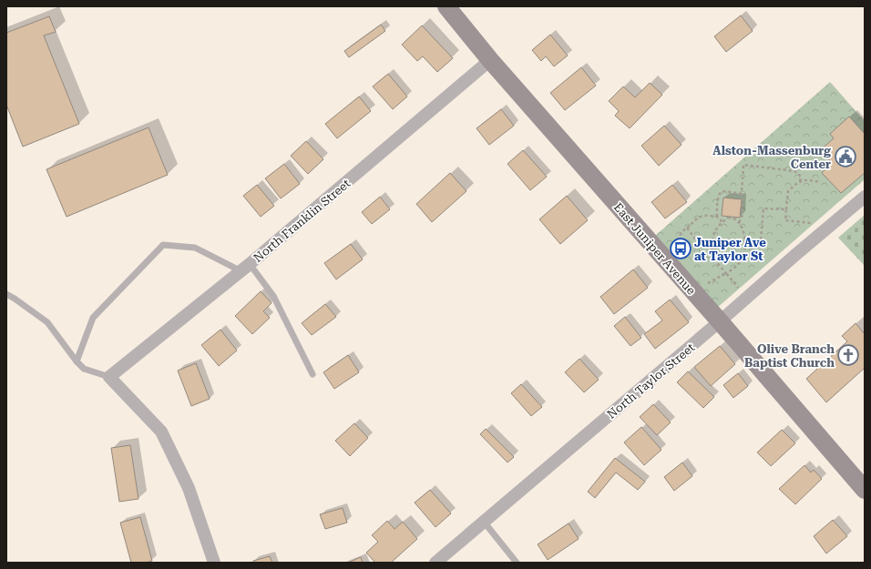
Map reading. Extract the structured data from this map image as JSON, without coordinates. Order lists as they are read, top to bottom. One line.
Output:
{"streets":{"street":["North Franklin Street","East Juniper Avenue","North Taylor Street"]},"crossings":[["North Franklin Street","East Juniper Avenue"],["East Juniper Avenue","North Taylor Street"]],"places":{"public building":["Alston-Massenburg Center"],"bus stop":["Juniper Ave at Taylor St"],"church":["Olive Branch Baptist Church"]}}
